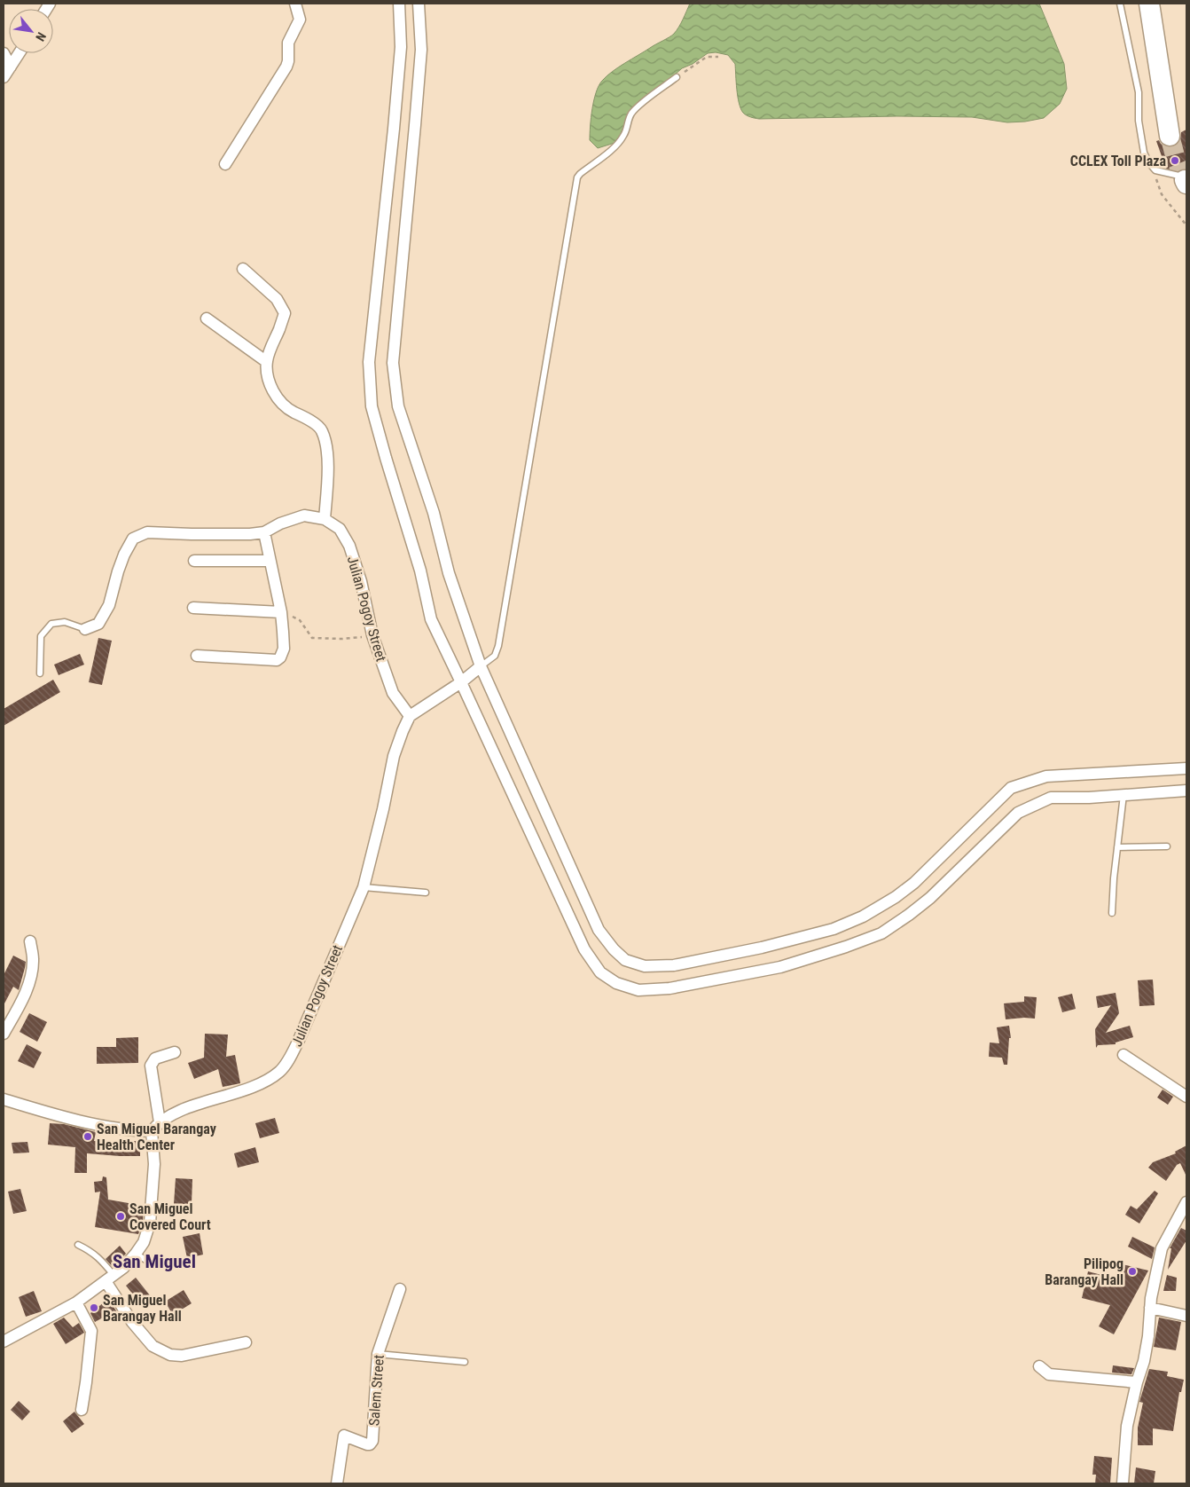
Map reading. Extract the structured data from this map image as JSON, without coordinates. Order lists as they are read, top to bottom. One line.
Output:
{"streets":{"street":["Julian Pogoy Street","Salem Street"]},"districts":["San Miguel"],"places":["CCLEX Toll Plaza","San Miguel Barangay Health Center","San Miguel Covered Court","Pilipog Barangay Hall","San Miguel Barangay Hall"],"north":"bottom right"}
